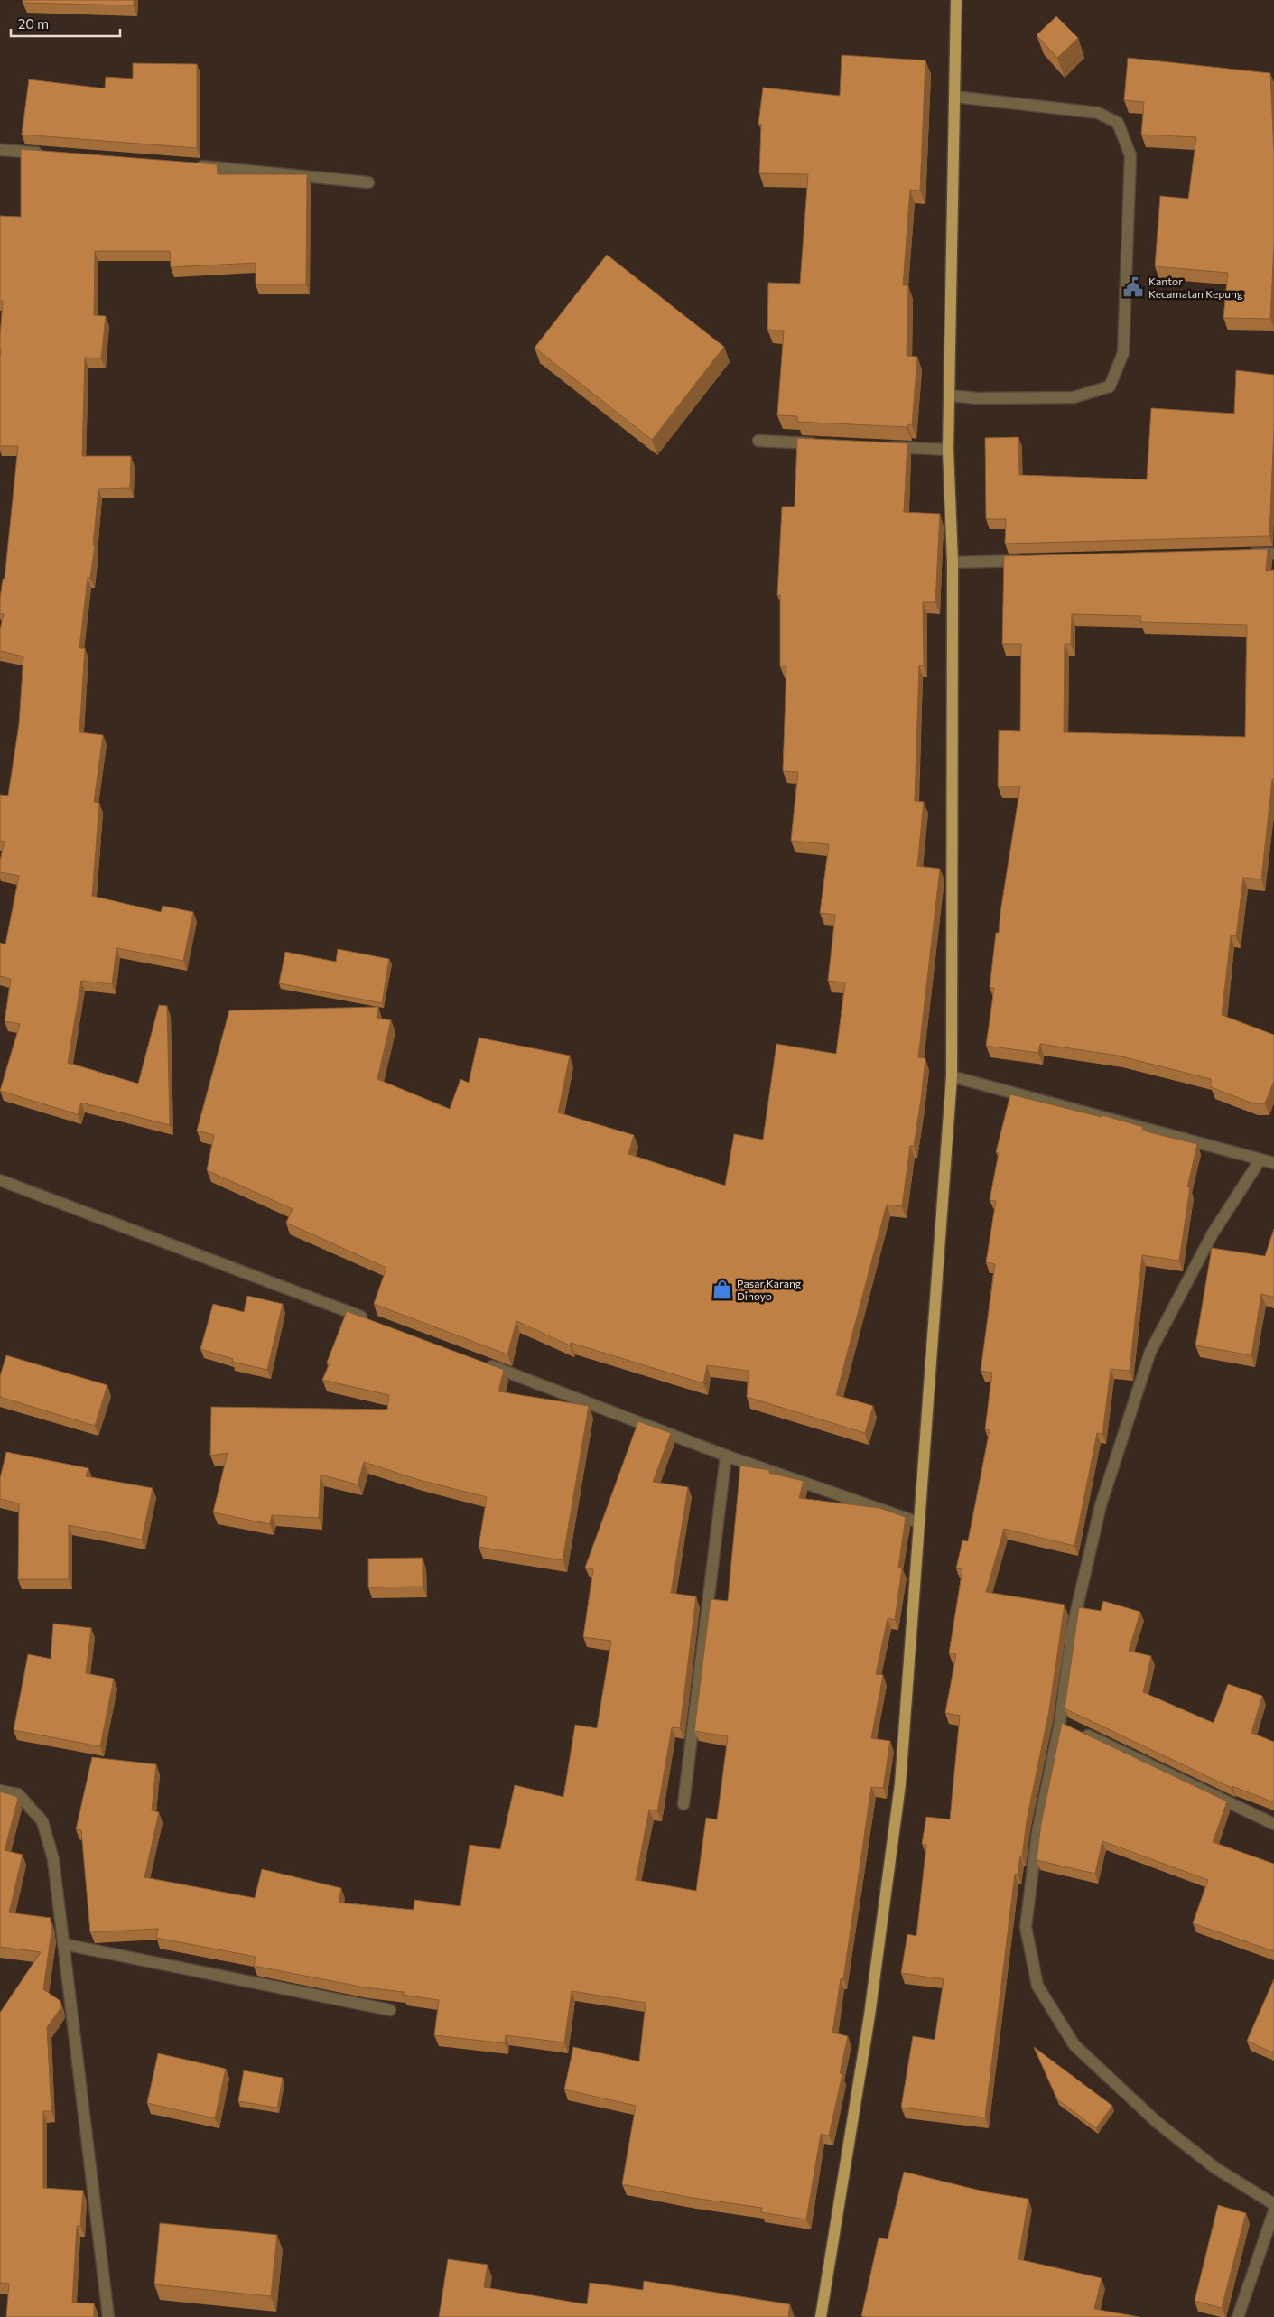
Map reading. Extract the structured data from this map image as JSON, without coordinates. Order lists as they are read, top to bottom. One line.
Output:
{"places":{"public building":["Kantor Kecamatan Kepung"],"shop":["Pasar Karang Dinoyo"]},"scale_bar":"20 m"}
